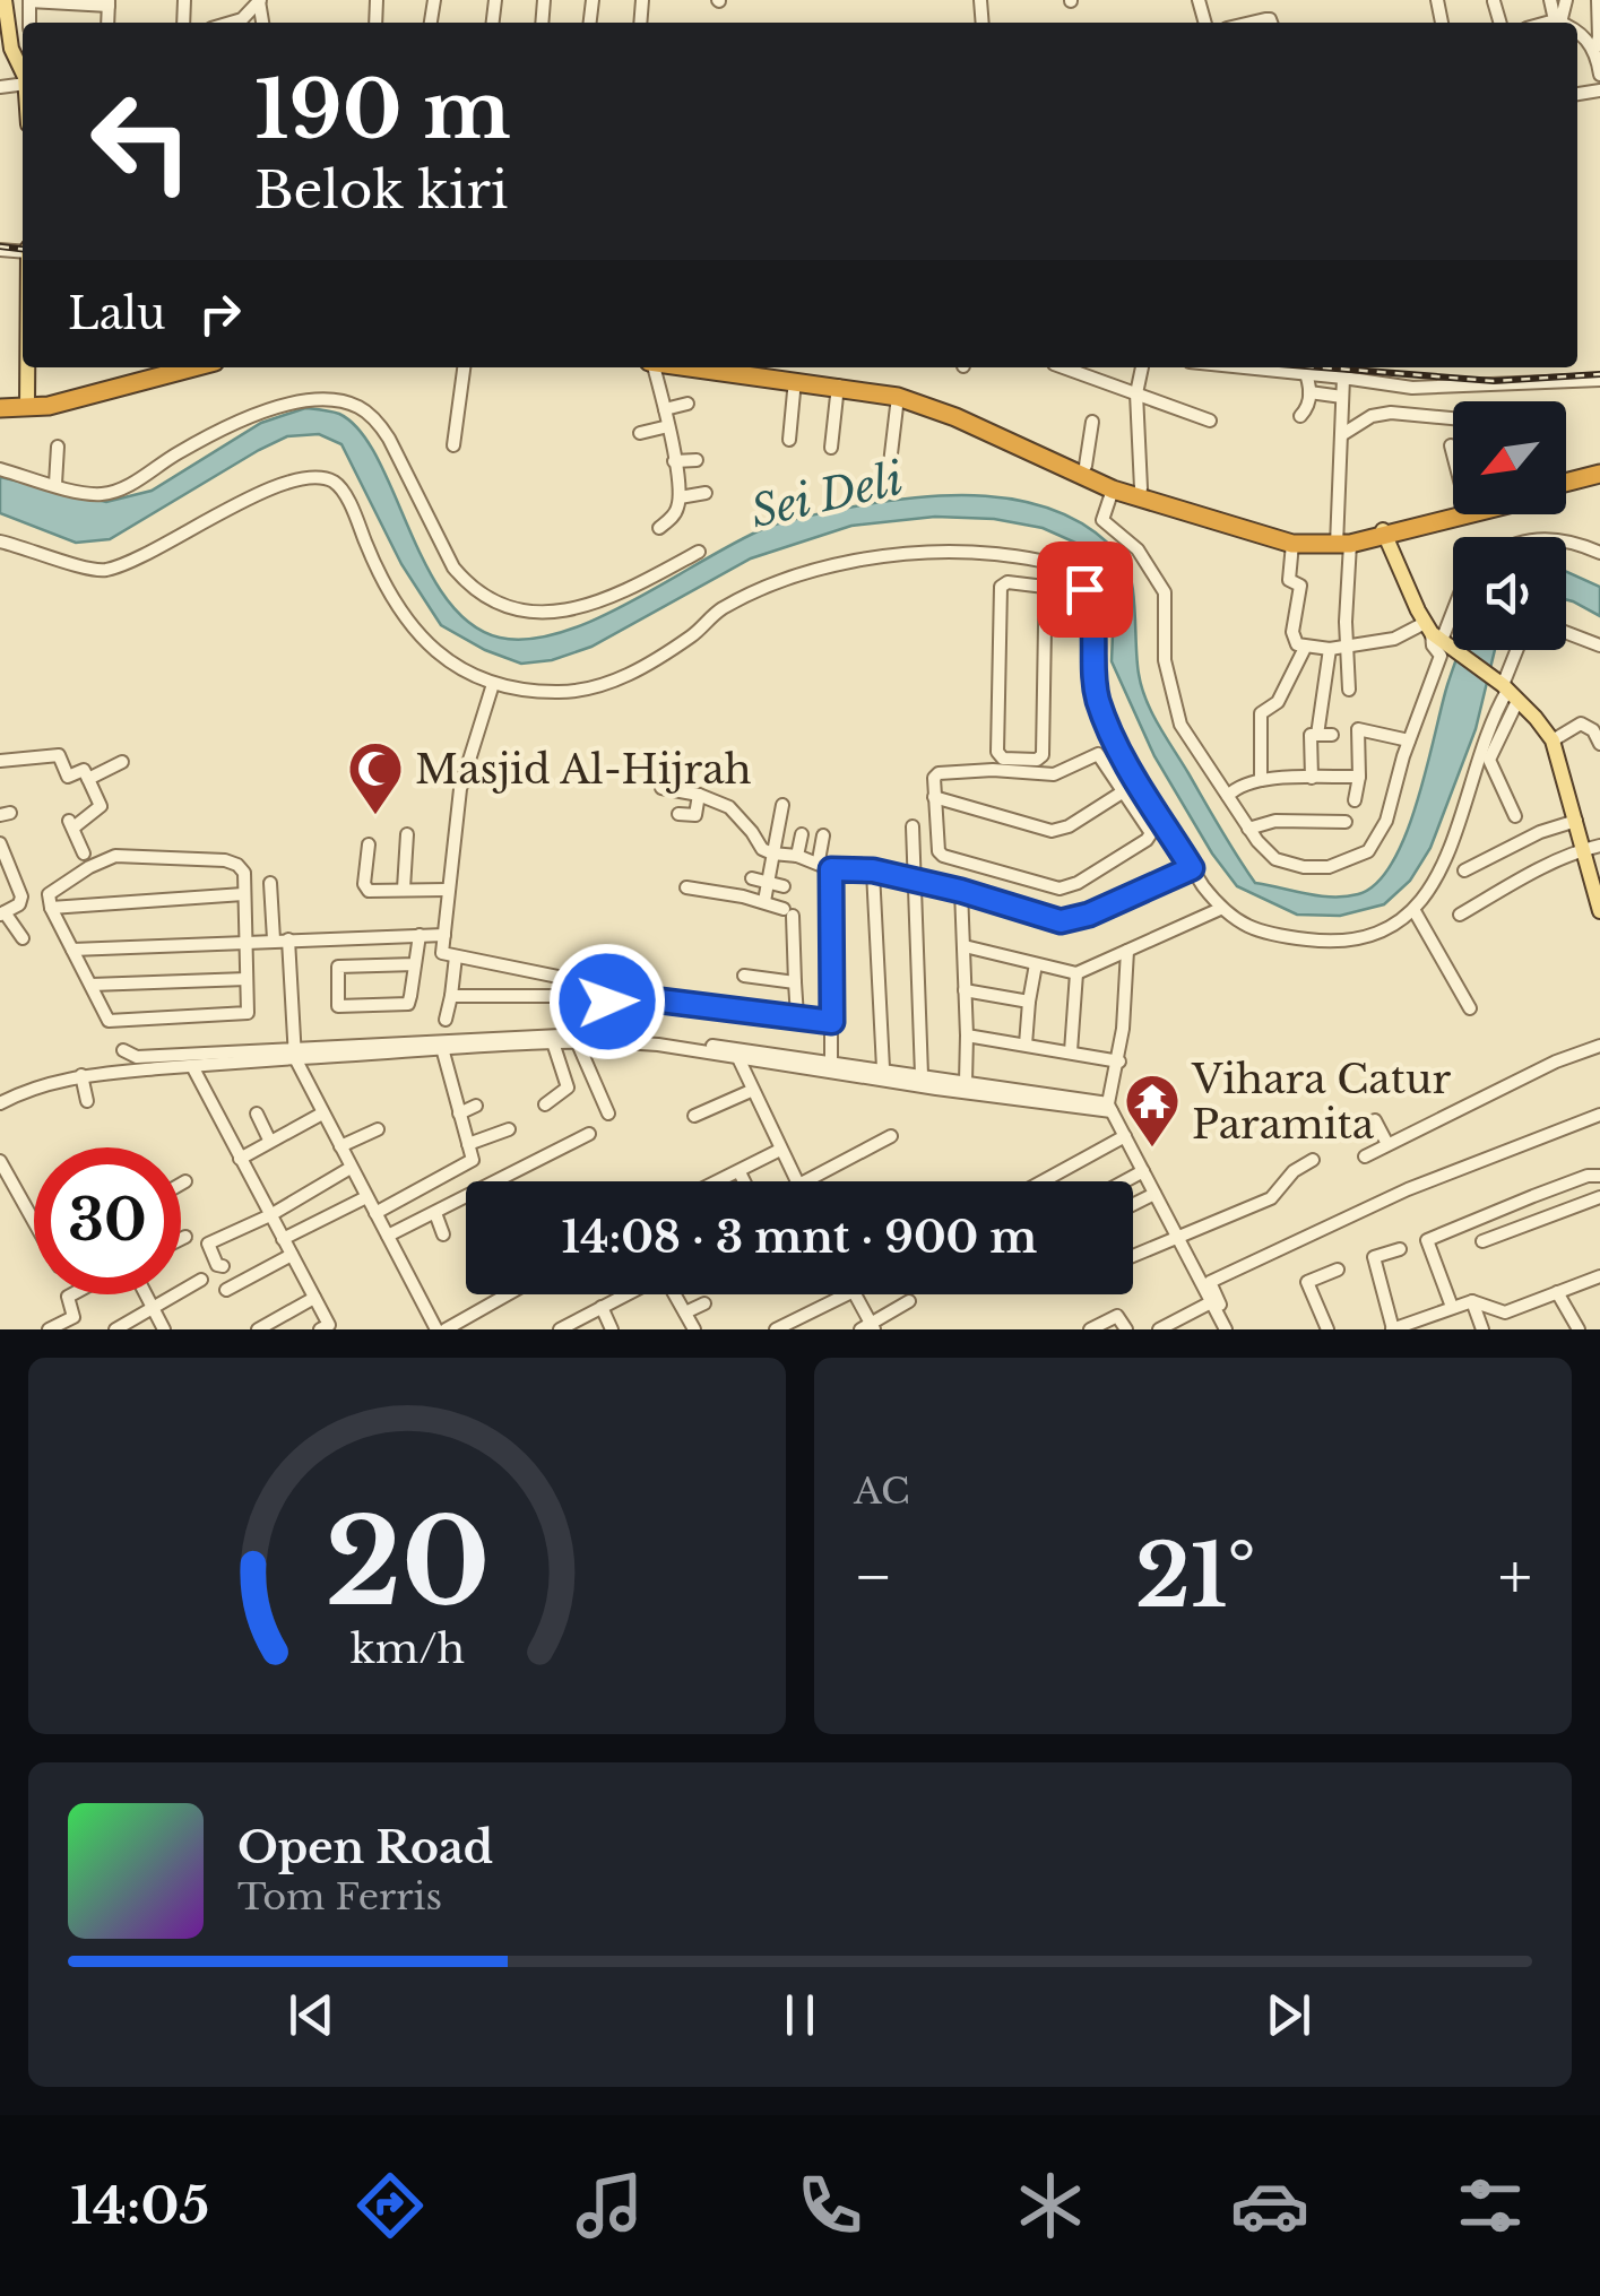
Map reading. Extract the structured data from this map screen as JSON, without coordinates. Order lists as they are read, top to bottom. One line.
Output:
{"water":["Sei Deli"],"places":{"mosque":["Masjid Al-Hijrah"],"temple":["Vihara Catur Paramita"]},"north":"bottom left","page":{"turn":["190 m","Belok kiri"],"then":"Lalu","limit":"30","trip":"14:08 · 3 mnt · 900 m","tile":"AC","heat":["−","21°","+"],"song":["Open Road","Tom Ferris"],"tabs":"14:05","gauge":["20","km/h"]}}
